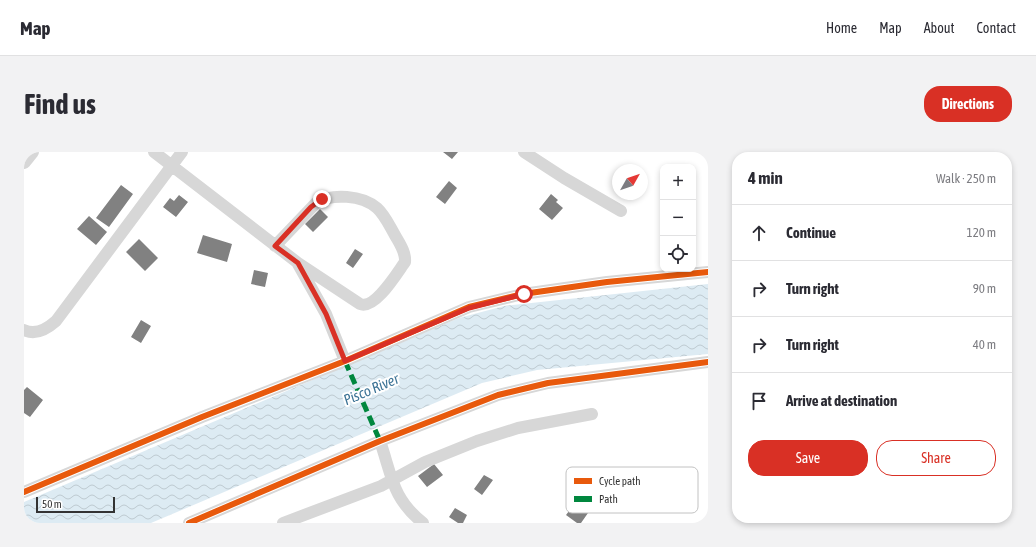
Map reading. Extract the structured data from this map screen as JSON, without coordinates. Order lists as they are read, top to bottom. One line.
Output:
{"water":["Pisco River"],"legend":["Cycle path","Path"],"scale_bar":"50 m","north":"top right","page":{"header":"Map","nav":["Home","Map","About","Contact"],"buttons":["Directions",["Save","Share"]],"title":"Find us","heading":["4 min","Walk · 250 m"],"map_buttons":["+","−"],"list":[["Continue","120 m"],["Turn right","90 m"],["Turn right","40 m"],"Arrive at destination"],"scale":"50 m"}}
